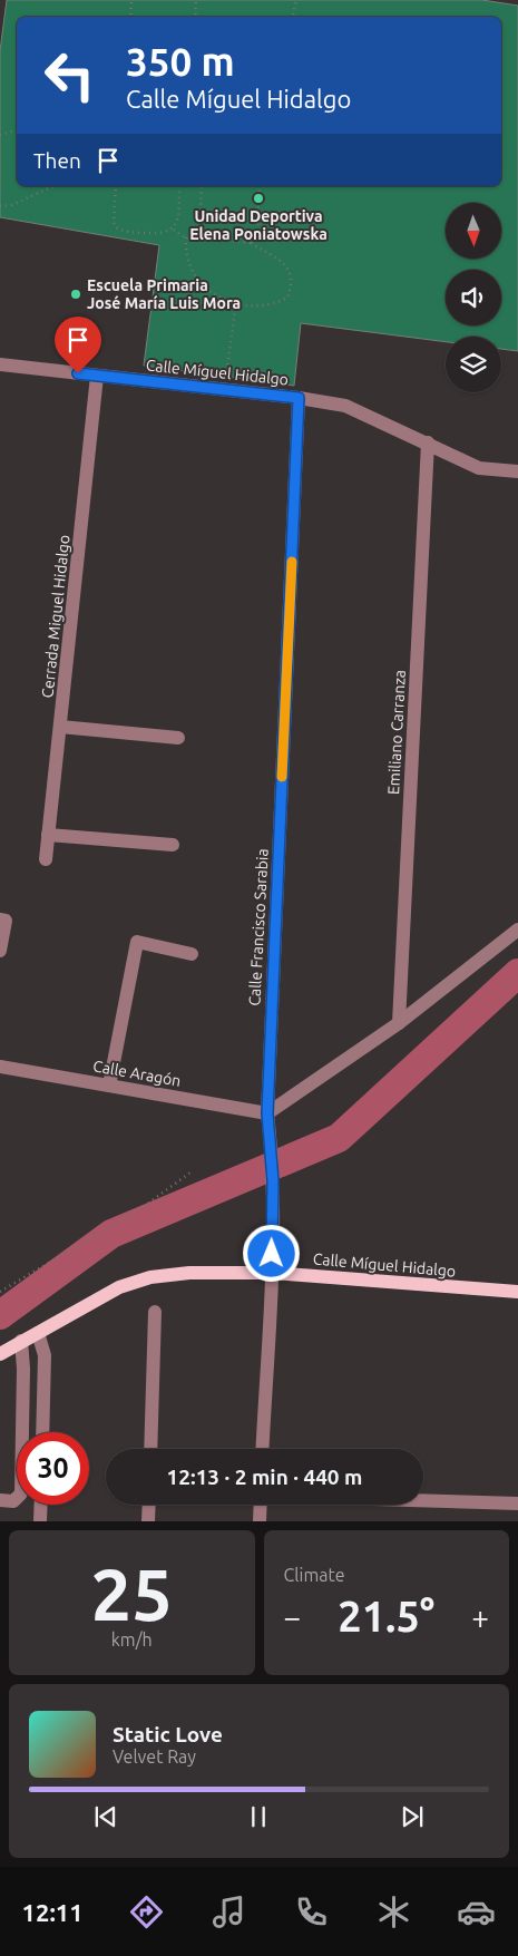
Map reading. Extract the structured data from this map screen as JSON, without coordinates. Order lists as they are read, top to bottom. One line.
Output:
{"streets":{"main road":["Calle Míguel Hidalgo"],"street":["Cerrada Miguel Hidalgo","Emiliano Carranza","Calle Francisco Sarabia","Calle Aragón"]},"crossings":[["Calle Míguel Hidalgo","Cerrada Miguel Hidalgo"],["Calle Míguel Hidalgo","Emiliano Carranza"],["Calle Míguel Hidalgo","Calle Francisco Sarabia"],["Calle Francisco Sarabia","Calle Aragón"]],"places":["Unidad Deportiva Elena Poniatowska","Escuela Primaria José María Luis Mora"],"north":"bottom","page":{"turn":["350 m","Calle Míguel Hidalgo"],"then":"Then","limit":"30","trip":"12:13 · 2 min · 440 m","tile":[["25","km/h"],"Climate"],"heat":["−","21.5°","+"],"song":["Static Love","Velvet Ray"],"tabs":"12:11"}}
